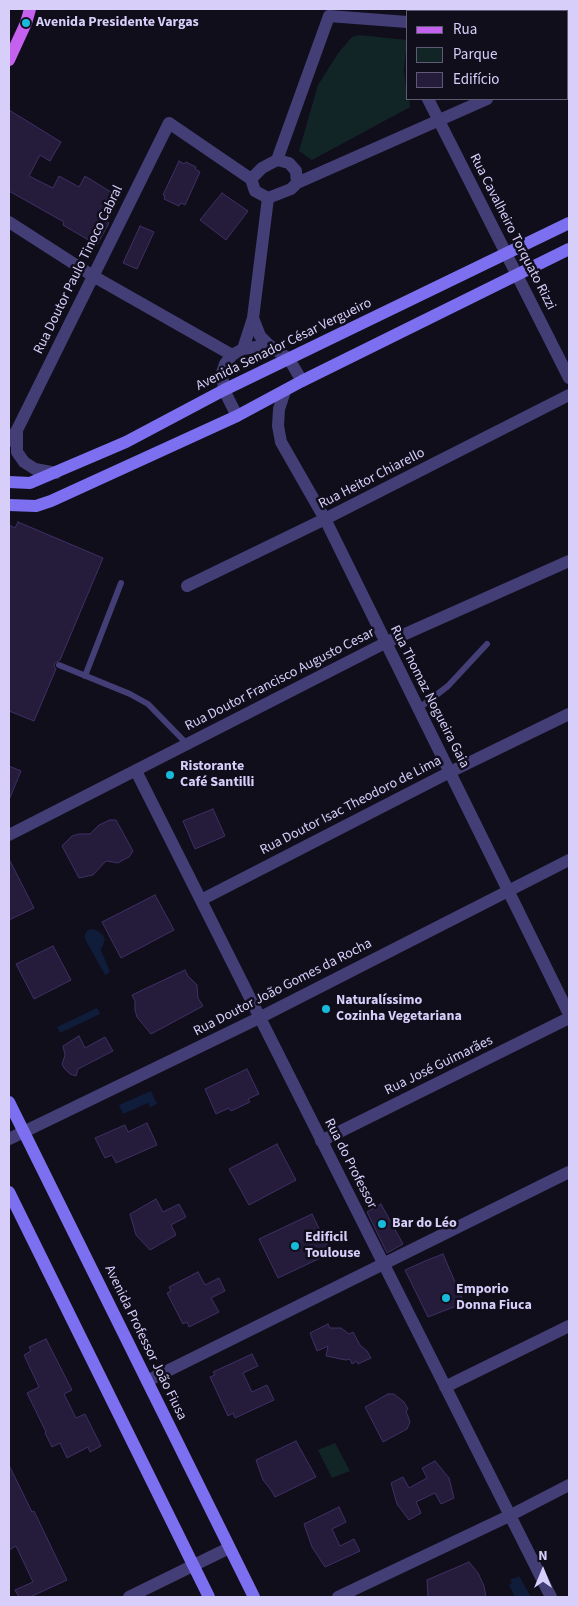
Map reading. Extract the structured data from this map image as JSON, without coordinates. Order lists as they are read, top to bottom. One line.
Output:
{"streets":{"street":["Rua Cavalheiro Torquato Rizzi","Rua Doutor Paulo Tinoco Cabral","Avenida Senador César Vergueiro","Rua Heitor Chiarello","Rua Doutor Francisco Augusto Cesar","Rua Thomaz Nogueira Gaia","Rua Doutor Isac Theodoro de Lima","Rua Doutor João Gomes da Rocha","Rua José Guimarães","Rua do Professor","Avenida Professor João Fiusa"]},"crossings":[["Rua Cavalheiro Torquato Rizzi","Avenida Senador César Vergueiro"],["Rua Heitor Chiarello","Rua Thomaz Nogueira Gaia"],["Rua Doutor Francisco Augusto Cesar","Rua Thomaz Nogueira Gaia"],["Rua Doutor Francisco Augusto Cesar","Rua do Professor"],["Rua Thomaz Nogueira Gaia","Rua Doutor Isac Theodoro de Lima"],["Rua Thomaz Nogueira Gaia","Rua Doutor João Gomes da Rocha"],["Rua Doutor Isac Theodoro de Lima","Rua do Professor"],["Rua Doutor João Gomes da Rocha","Rua do Professor"],["Rua Doutor João Gomes da Rocha","Avenida Professor João Fiusa"],["Rua José Guimarães","Rua do Professor"]],"places":["Avenida Presidente Vargas","Ristorante Café Santilli","Naturalíssimo Cozinha Vegetariana","Bar do Léo","Edificil Toulouse","Emporio Donna Fiuca"],"legend":["Rua","Parque","Edifício"],"north":"top"}
